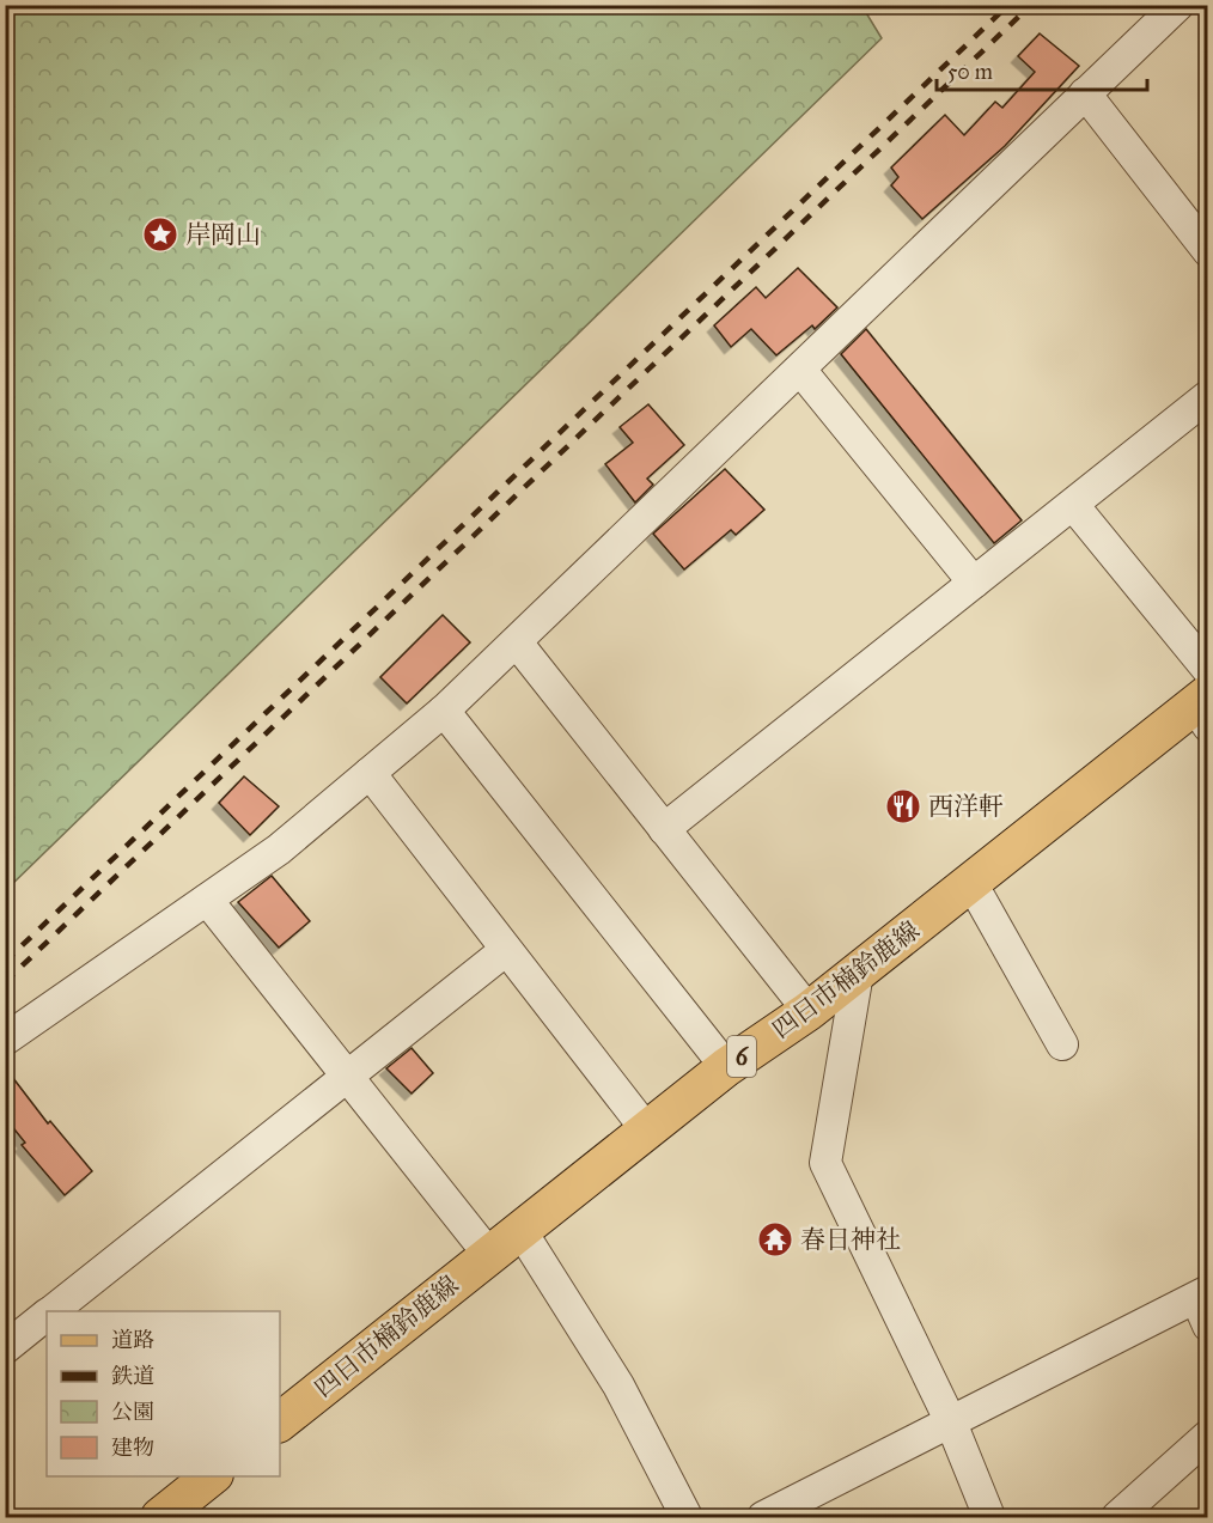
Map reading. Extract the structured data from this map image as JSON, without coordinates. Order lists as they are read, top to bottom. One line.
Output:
{"streets":{"main road":["四日市楠鈴鹿線","6"]},"places":{"place":["岸岡山"],"restaurant":["西洋軒"],"temple":["春日神社"]},"legend":["道路","鉄道","公園","建物"],"scale_bar":"50 m"}
